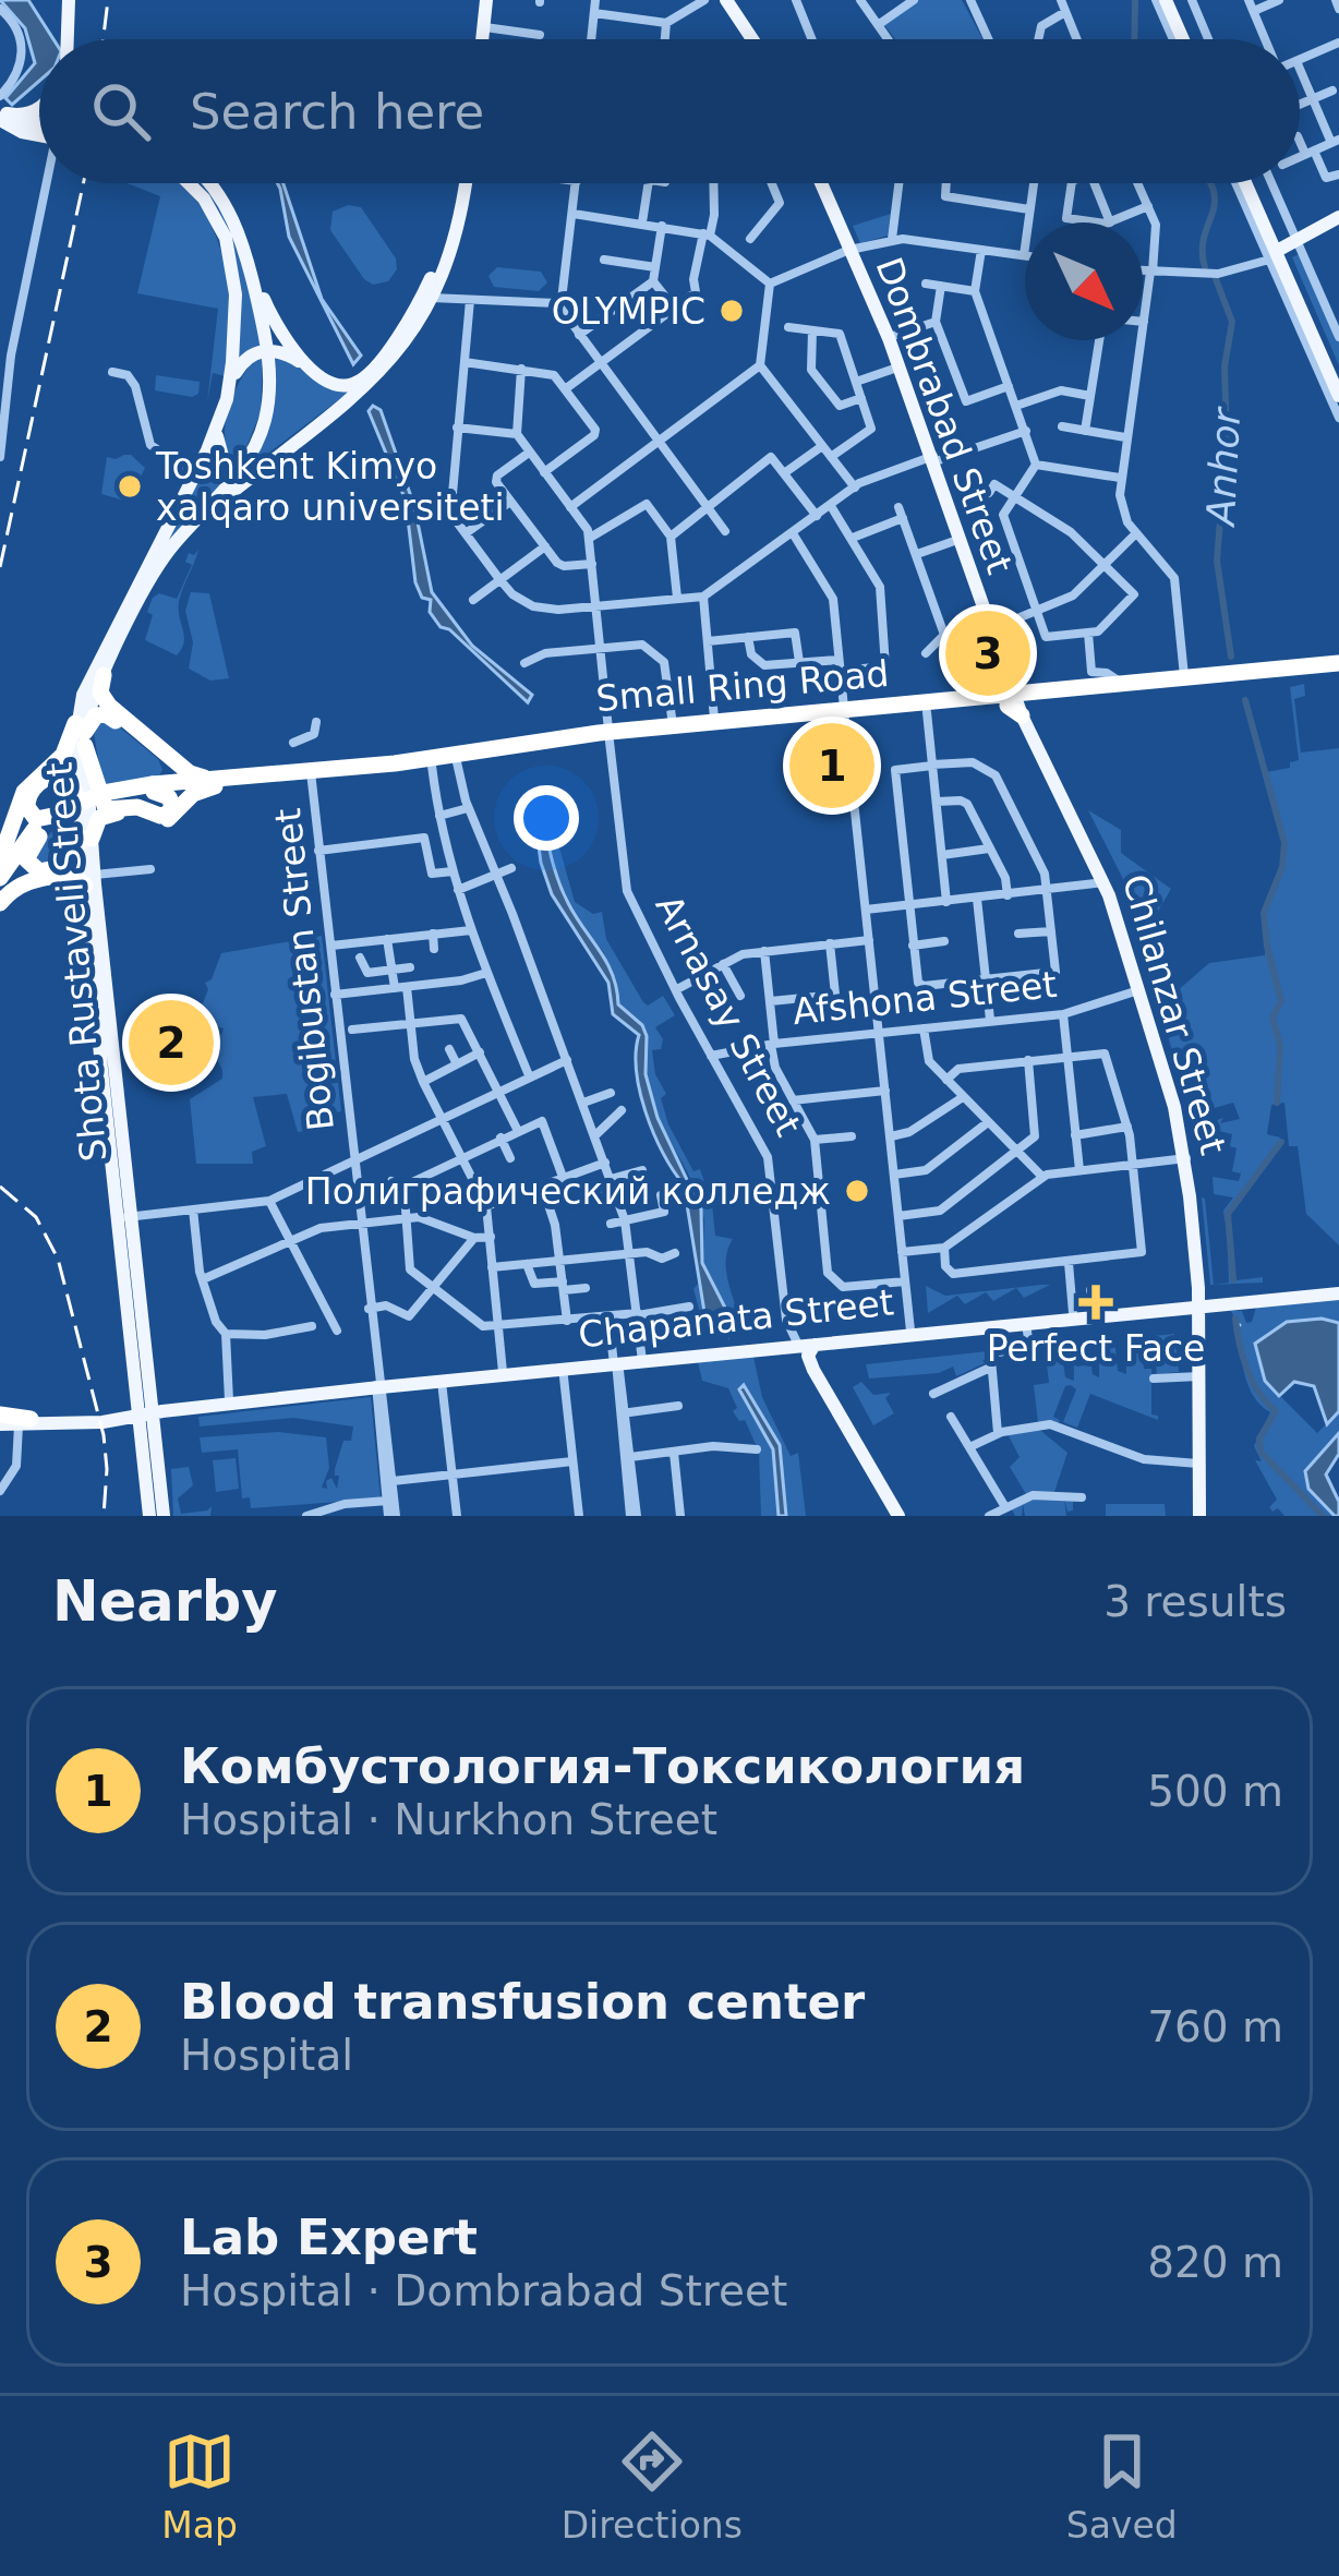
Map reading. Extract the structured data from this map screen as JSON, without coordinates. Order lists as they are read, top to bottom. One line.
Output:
{"streets":{"highway":["Small Ring Road"],"main road":["Dombrabad Street","Shota Rustaveli Street","Chilanzar Street","Arnasay Street","Chapanata Street"],"street":["Bogibustan Street","Afshona Street"]},"crossings":[["Dombrabad Street","Small Ring Road"],["Dombrabad Street","Chilanzar Street"],["Small Ring Road","Bogibustan Street"],["Small Ring Road","Chilanzar Street"],["Small Ring Road","Arnasay Street"],["Shota Rustaveli Street","Chapanata Street"],["Bogibustan Street","Chapanata Street"],["Afshona Street","Chilanzar Street"],["Afshona Street","Arnasay Street"],["Chilanzar Street","Chapanata Street"],["Arnasay Street","Chapanata Street"]],"water":["Anhor"],"places":{"other":["OLYMPIC","Toshkent Kimyo xalqaro universiteti","Полиграфический колледж"],"health":["Perfect Face"]},"north":"bottom right","page":{"search":"Search here","pins":["3","1","2"],"heading":["Nearby","3 results"],"list":[{"mark":"1","name":"Комбустология-Токсикология","note":"Hospital · Nurkhon Street","value":"500 m"},{"mark":"2","name":"Blood transfusion center","note":"Hospital","value":"760 m"},{"mark":"3","name":"Lab Expert","note":"Hospital · Dombrabad Street","value":"820 m"}],"nav":["Map","Directions","Saved"]}}
